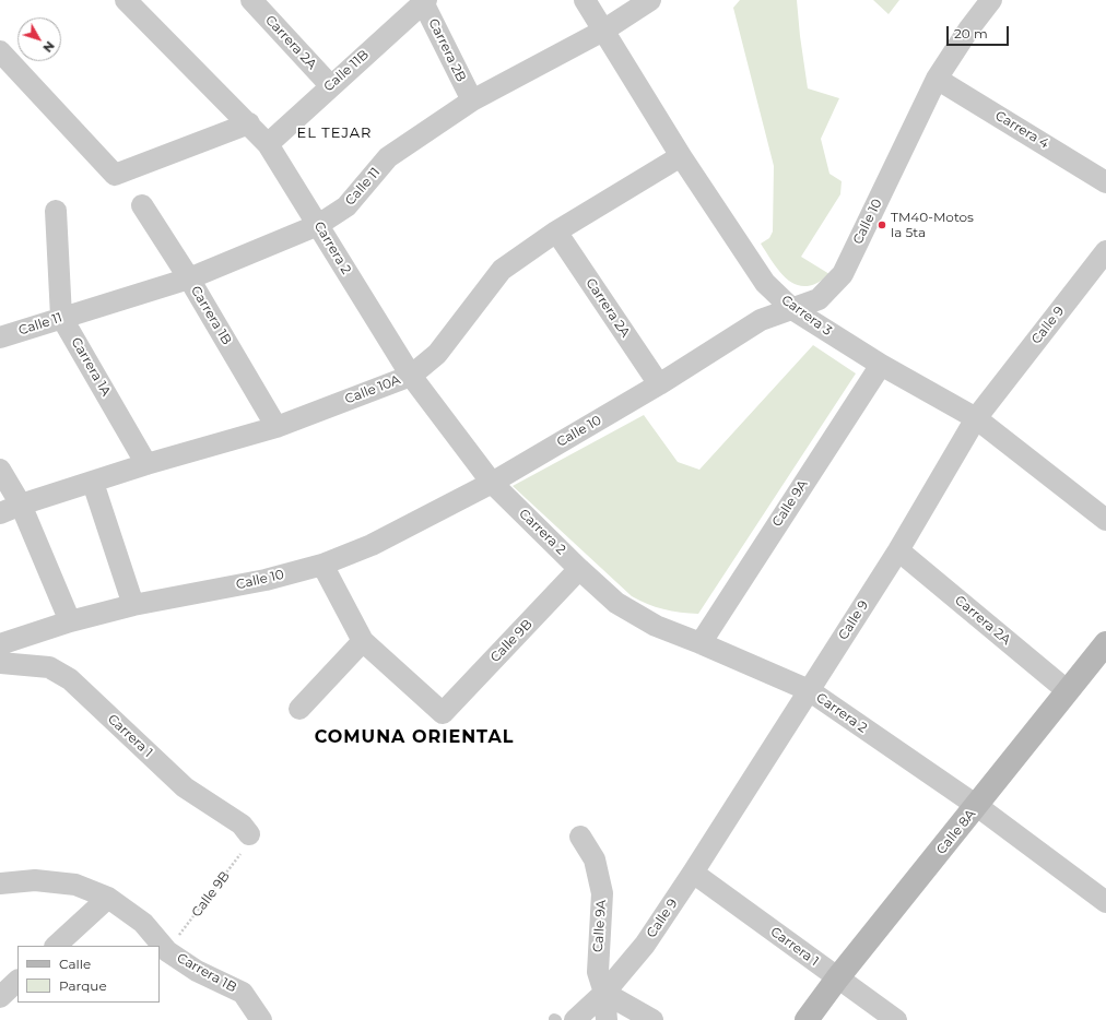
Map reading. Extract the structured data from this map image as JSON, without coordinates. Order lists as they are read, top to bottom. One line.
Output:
{"streets":{"main road":["Calle 8A"],"street":["Carrera 2A","Carrera 2B","Calle 11B","Carrera 4","Calle 11","Calle 10","Carrera 2","Carrera 1B","Carrera 3","Calle 9","Carrera 1A","Calle 10A","Calle 9A","Calle 9B","Carrera 1"]},"crossings":[["Carrera 2A","Calle 11B"],["Carrera 2A","Calle 10"],["Carrera 2A","Calle 9"],["Carrera 2A","Calle 10A"],["Carrera 2A","Calle 8A"],["Carrera 2B","Calle 11B"],["Carrera 2B","Calle 11"],["Calle 11B","Carrera 2"],["Carrera 4","Calle 10"],["Calle 11","Carrera 2"],["Calle 11","Carrera 1B"],["Calle 11","Carrera 3"],["Calle 11","Carrera 1A"],["Calle 10","Carrera 2"],["Calle 10","Carrera 3"],["Carrera 2","Calle 9"],["Carrera 2","Calle 10A"],["Carrera 2","Calle 9A"],["Carrera 2","Calle 9B"],["Carrera 2","Calle 8A"],["Carrera 1B","Calle 10A"],["Carrera 1B","Calle 9B"],["Carrera 3","Calle 9"],["Carrera 3","Calle 10A"],["Carrera 3","Calle 9A"],["Calle 9","Calle 9A"],["Calle 9","Carrera 1"],["Carrera 1A","Calle 10A"],["Calle 9B","Carrera 1"],["Carrera 1","Calle 8A"]],"districts":["EL TEJAR","COMUNA ORIENTAL"],"places":["TM40-Motos la 5ta"],"legend":["Calle","Parque"],"scale_bar":"20 m","north":"bottom right"}
